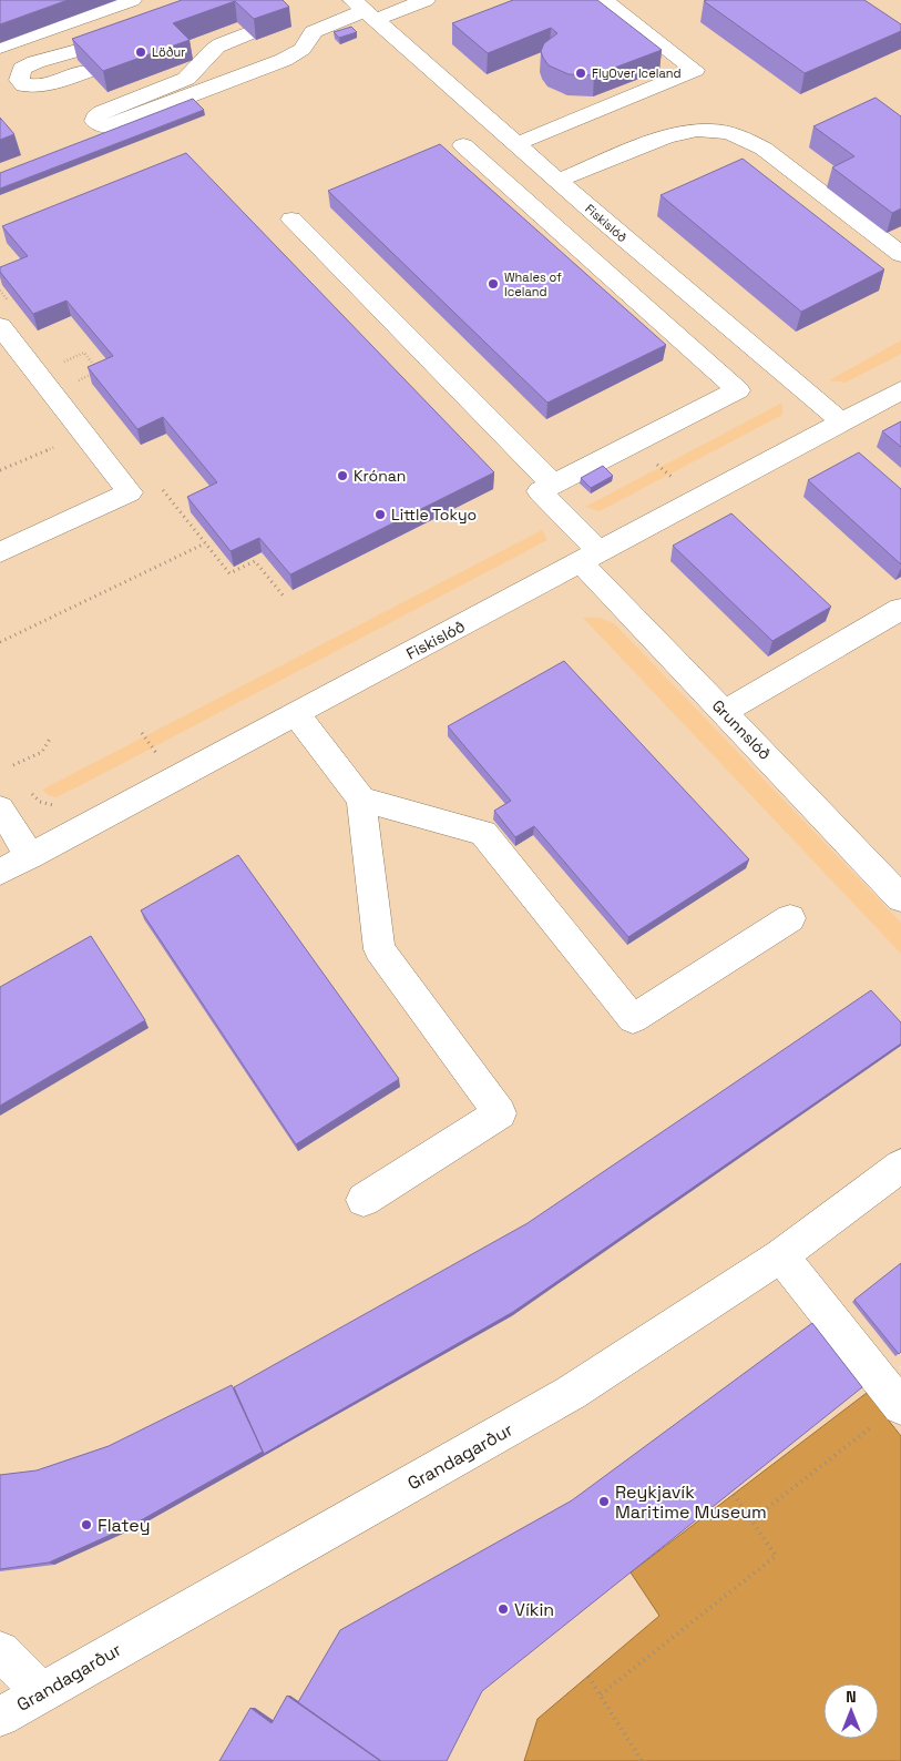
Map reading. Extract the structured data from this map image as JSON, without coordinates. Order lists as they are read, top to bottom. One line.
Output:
{"streets":{"street":["Fiskislóð","Grunnslóð","Grandagarður"]},"crossings":[["Fiskislóð","Grunnslóð"]],"places":["Löður","FlyOver Iceland","Whales of Iceland","Krónan","Little Tokyo","Reykjavík Maritime Museum","Flatey","Víkin"],"north":"top"}
